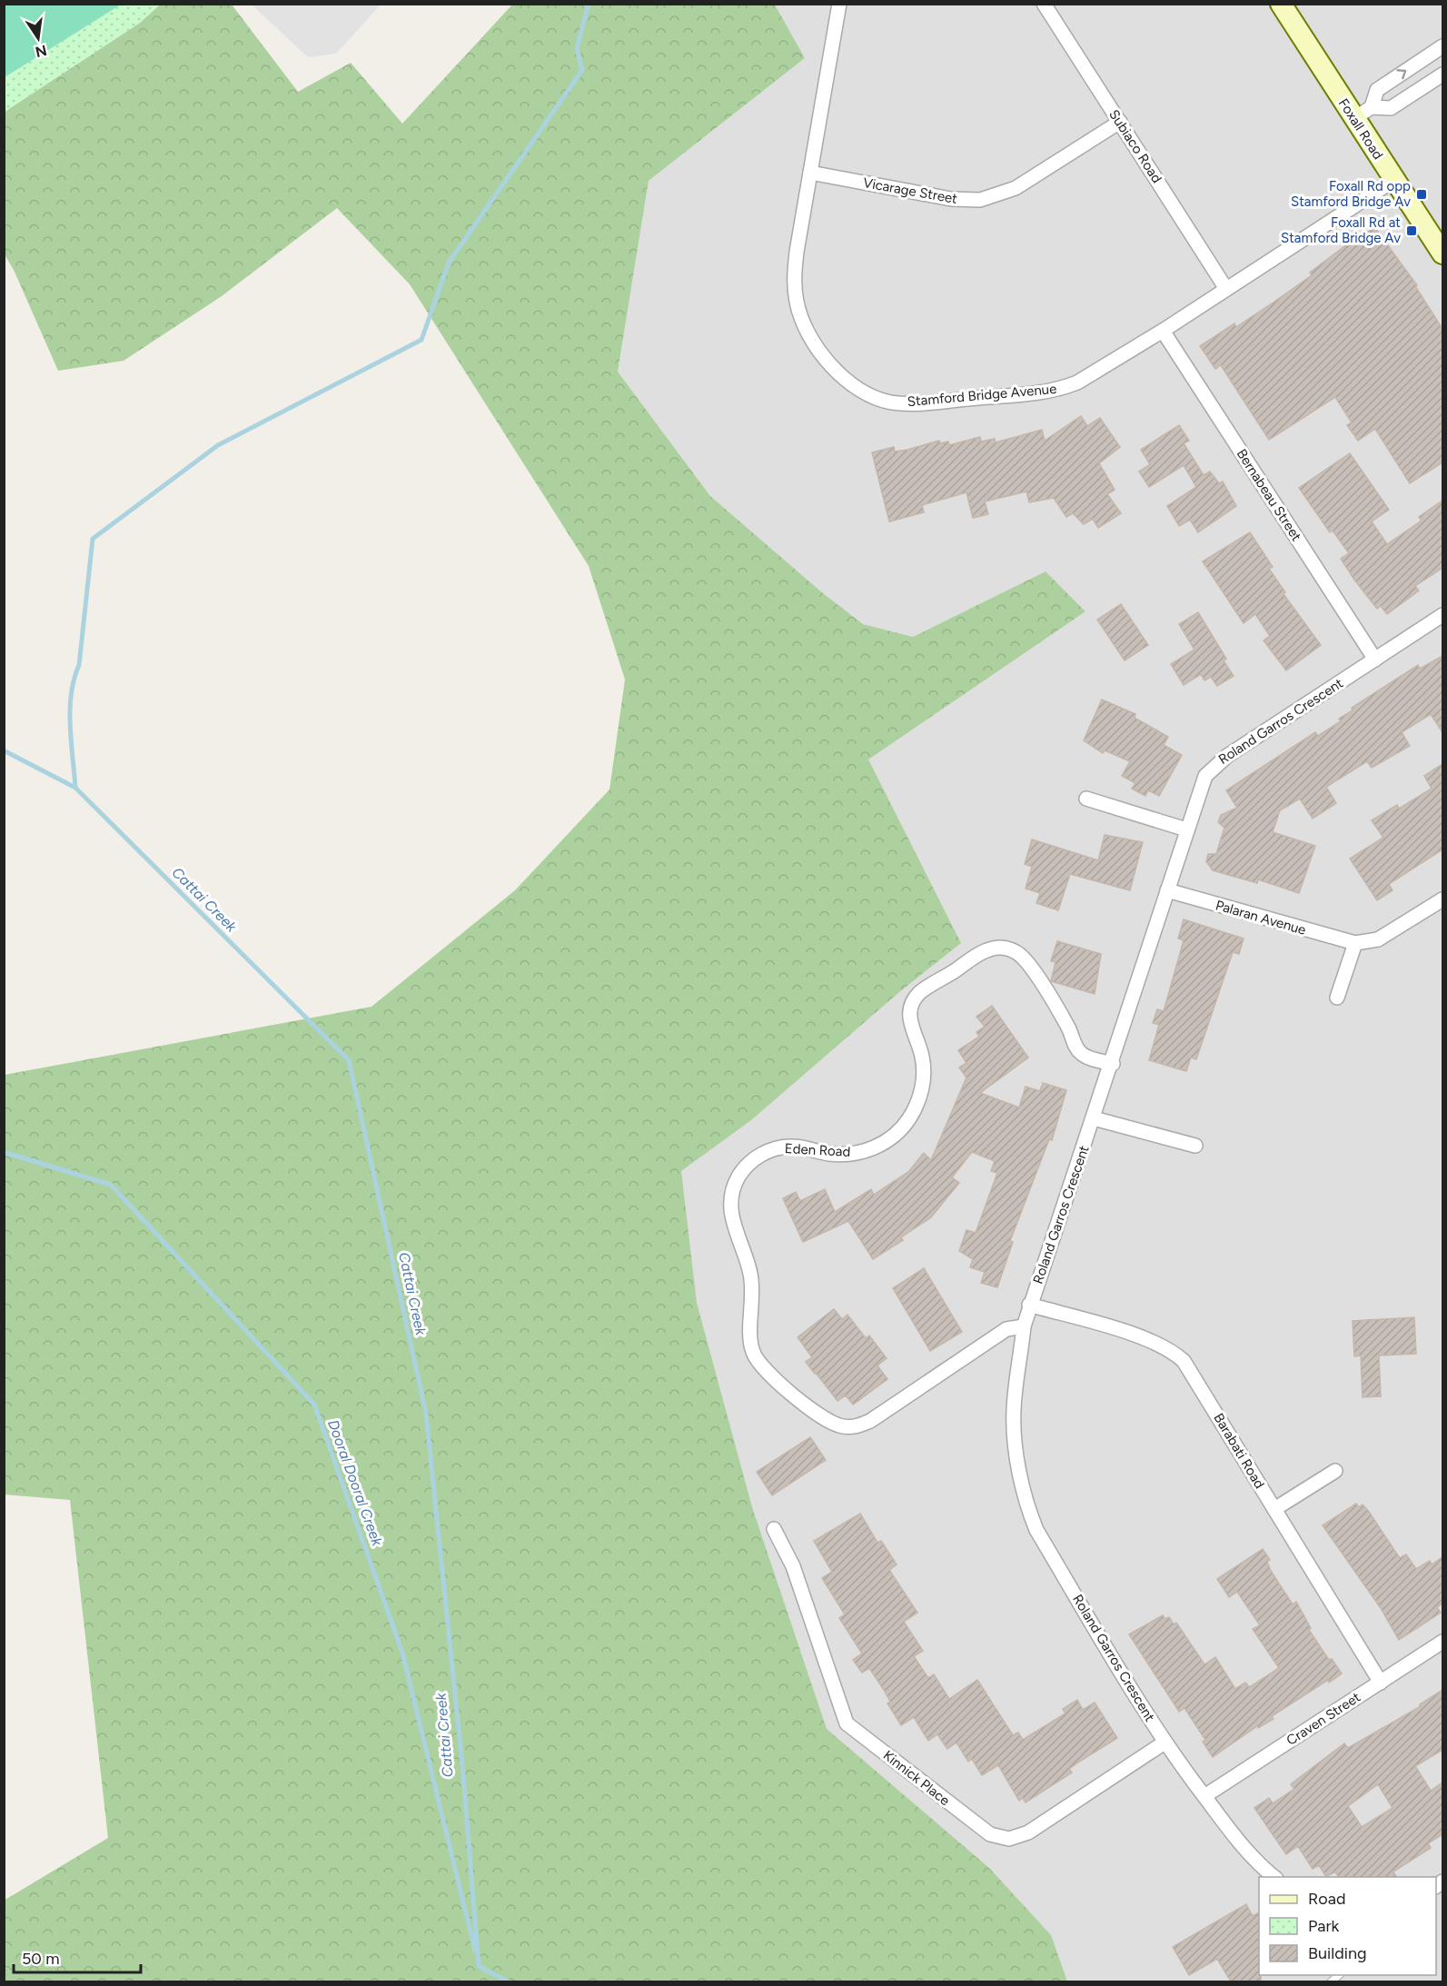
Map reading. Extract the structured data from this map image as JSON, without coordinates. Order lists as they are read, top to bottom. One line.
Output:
{"streets":{"street":["Foxall Road","Subiaco Road","Vicarage Street","Stamford Bridge Avenue","Bernabeau Street","Roland Garros Crescent","Palaran Avenue","Eden Road","Barabati Road","Craven Street","Kinnick Place"]},"crossings":[["Foxall Road","Stamford Bridge Avenue"],["Subiaco Road","Vicarage Street"],["Subiaco Road","Stamford Bridge Avenue"],["Vicarage Street","Stamford Bridge Avenue"],["Stamford Bridge Avenue","Bernabeau Street"],["Bernabeau Street","Roland Garros Crescent"],["Roland Garros Crescent","Palaran Avenue"],["Roland Garros Crescent","Eden Road"],["Roland Garros Crescent","Barabati Road"],["Roland Garros Crescent","Craven Street"],["Roland Garros Crescent","Kinnick Place"],["Barabati Road","Craven Street"]],"water":["Cattai Creek","Dooral Dooral Creek"],"places":{"transit":["Foxall Rd opp Stamford Bridge Av","Foxall Rd at Stamford Bridge Av"]},"legend":["Road","Park","Building"],"scale_bar":"50 m","north":"bottom"}
